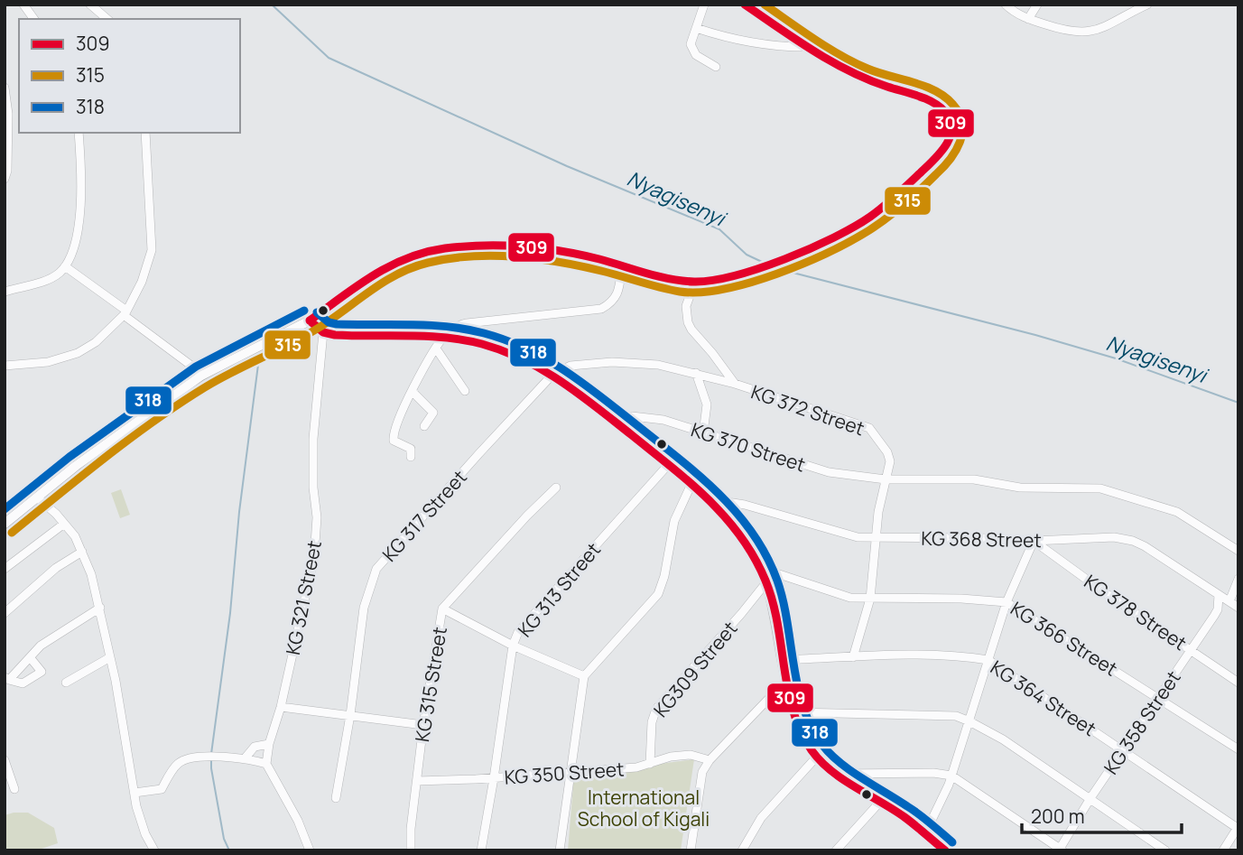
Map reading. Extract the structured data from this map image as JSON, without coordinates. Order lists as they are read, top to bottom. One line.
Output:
{"streets":{"street":["KG 372 Street","KG 370 Street","KG 317 Street","KG 368 Street","KG 313 Street","KG 321 Street","KG 378 Street","KG 366 Street","KG309 Street","KG 315 Street","KG 364 Street","KG 358 Street","KG 350 Street"]},"crossings":[["KG 372 Street","KG 370 Street"],["KG 372 Street","KG 317 Street"],["KG 372 Street","KG 368 Street"],["KG 372 Street","KG 366 Street"],["KG 372 Street","KG 364 Street"],["KG 368 Street","KG 378 Street"],["KG 368 Street","KG 358 Street"],["KG 313 Street","KG 350 Street"],["KG 378 Street","KG 358 Street"],["KG 366 Street","KG 358 Street"],["KG309 Street","KG 350 Street"],["KG 315 Street","KG 350 Street"],["KG 364 Street","KG 358 Street"]],"water":["Nyagisenyi"],"parks":["International School of Kigali"],"lines":["transit line 309","transit line 315","transit line 318"],"legend":["309","315","318"],"scale_bar":"200 m"}
